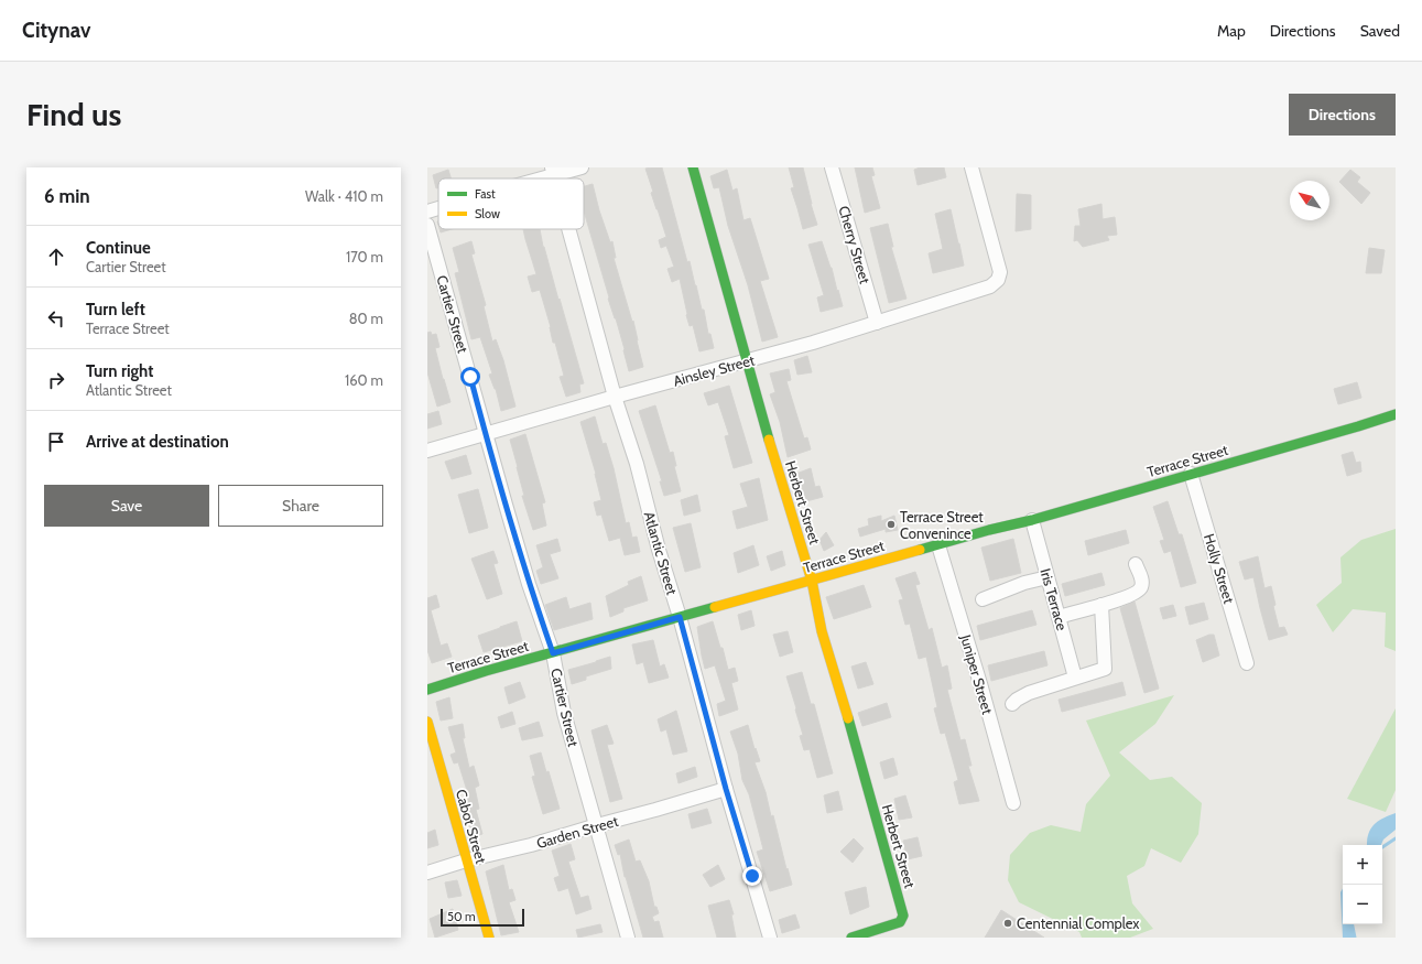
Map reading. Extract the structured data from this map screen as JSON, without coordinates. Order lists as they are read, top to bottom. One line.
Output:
{"streets":{"street":["Cherry Street","Cartier Street","Ainsley Street","Terrace Street","Herbert Street","Atlantic Street","Holly Street","Iris Terrace","Juniper Street","Cabot Street","Garden Street"]},"crossings":[["Cherry Street","Ainsley Street"],["Cartier Street","Ainsley Street"],["Cartier Street","Terrace Street"],["Cartier Street","Garden Street"],["Ainsley Street","Herbert Street"],["Ainsley Street","Atlantic Street"],["Terrace Street","Herbert Street"],["Terrace Street","Atlantic Street"],["Terrace Street","Holly Street"],["Terrace Street","Iris Terrace"],["Terrace Street","Juniper Street"],["Atlantic Street","Garden Street"],["Cabot Street","Garden Street"]],"places":["Terrace Street Convenince","Centennial Complex"],"legend":["Fast","Slow"],"scale_bar":"50 m","north":"top left","page":{"header":"Citynav","nav":["Map","Directions","Saved"],"buttons":["Directions",["Save","Share"]],"title":"Find us","heading":["6 min","Walk · 410 m"],"list":[["Continue","Cartier Street","170 m"],["Turn left","Terrace Street","80 m"],["Turn right","Atlantic Street","160 m"],"Arrive at destination"],"map_buttons":["+","−"],"scale":"50 m"}}
